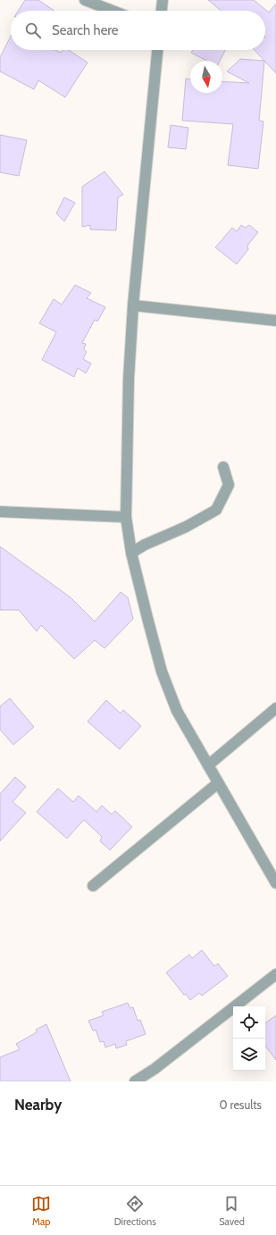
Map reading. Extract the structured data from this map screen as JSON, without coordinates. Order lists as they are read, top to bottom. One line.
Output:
{"north":"bottom","page":{"search":"Search here","heading":["Nearby","0 results"],"nav":["Map","Directions","Saved"]}}
